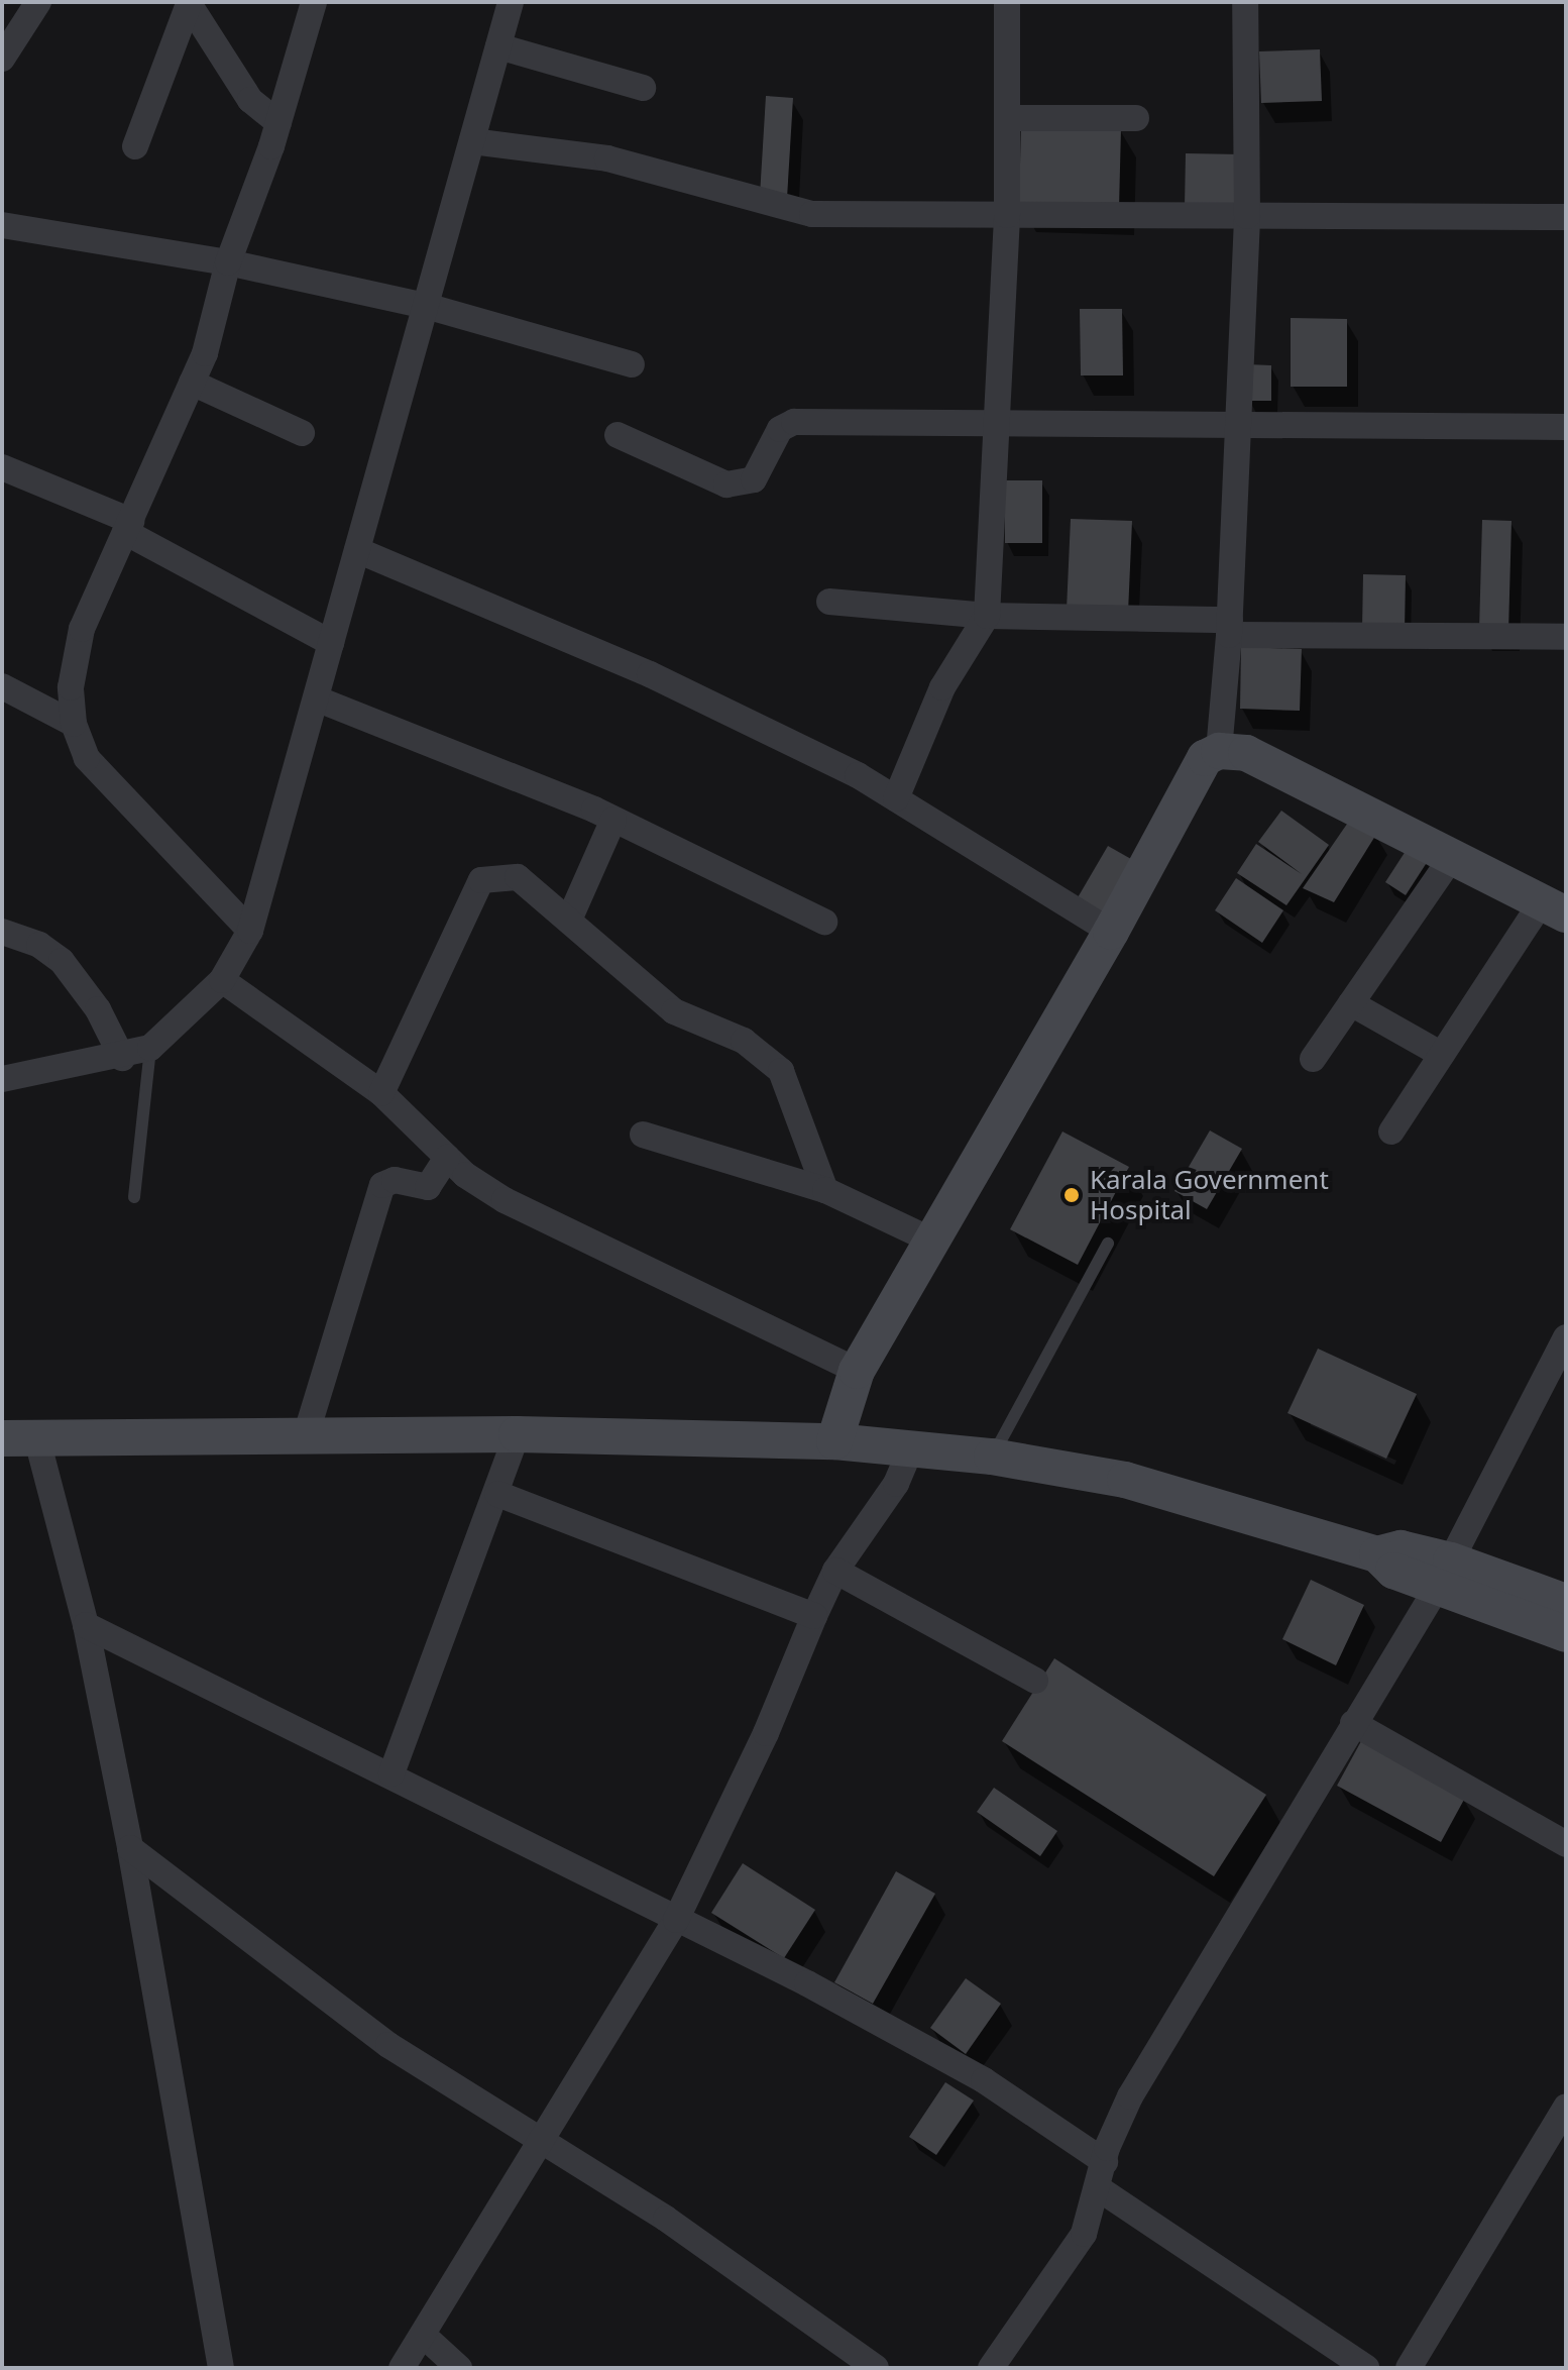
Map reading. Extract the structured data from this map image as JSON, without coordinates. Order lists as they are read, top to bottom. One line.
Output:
{"places":["Karala Government Hospital"]}
